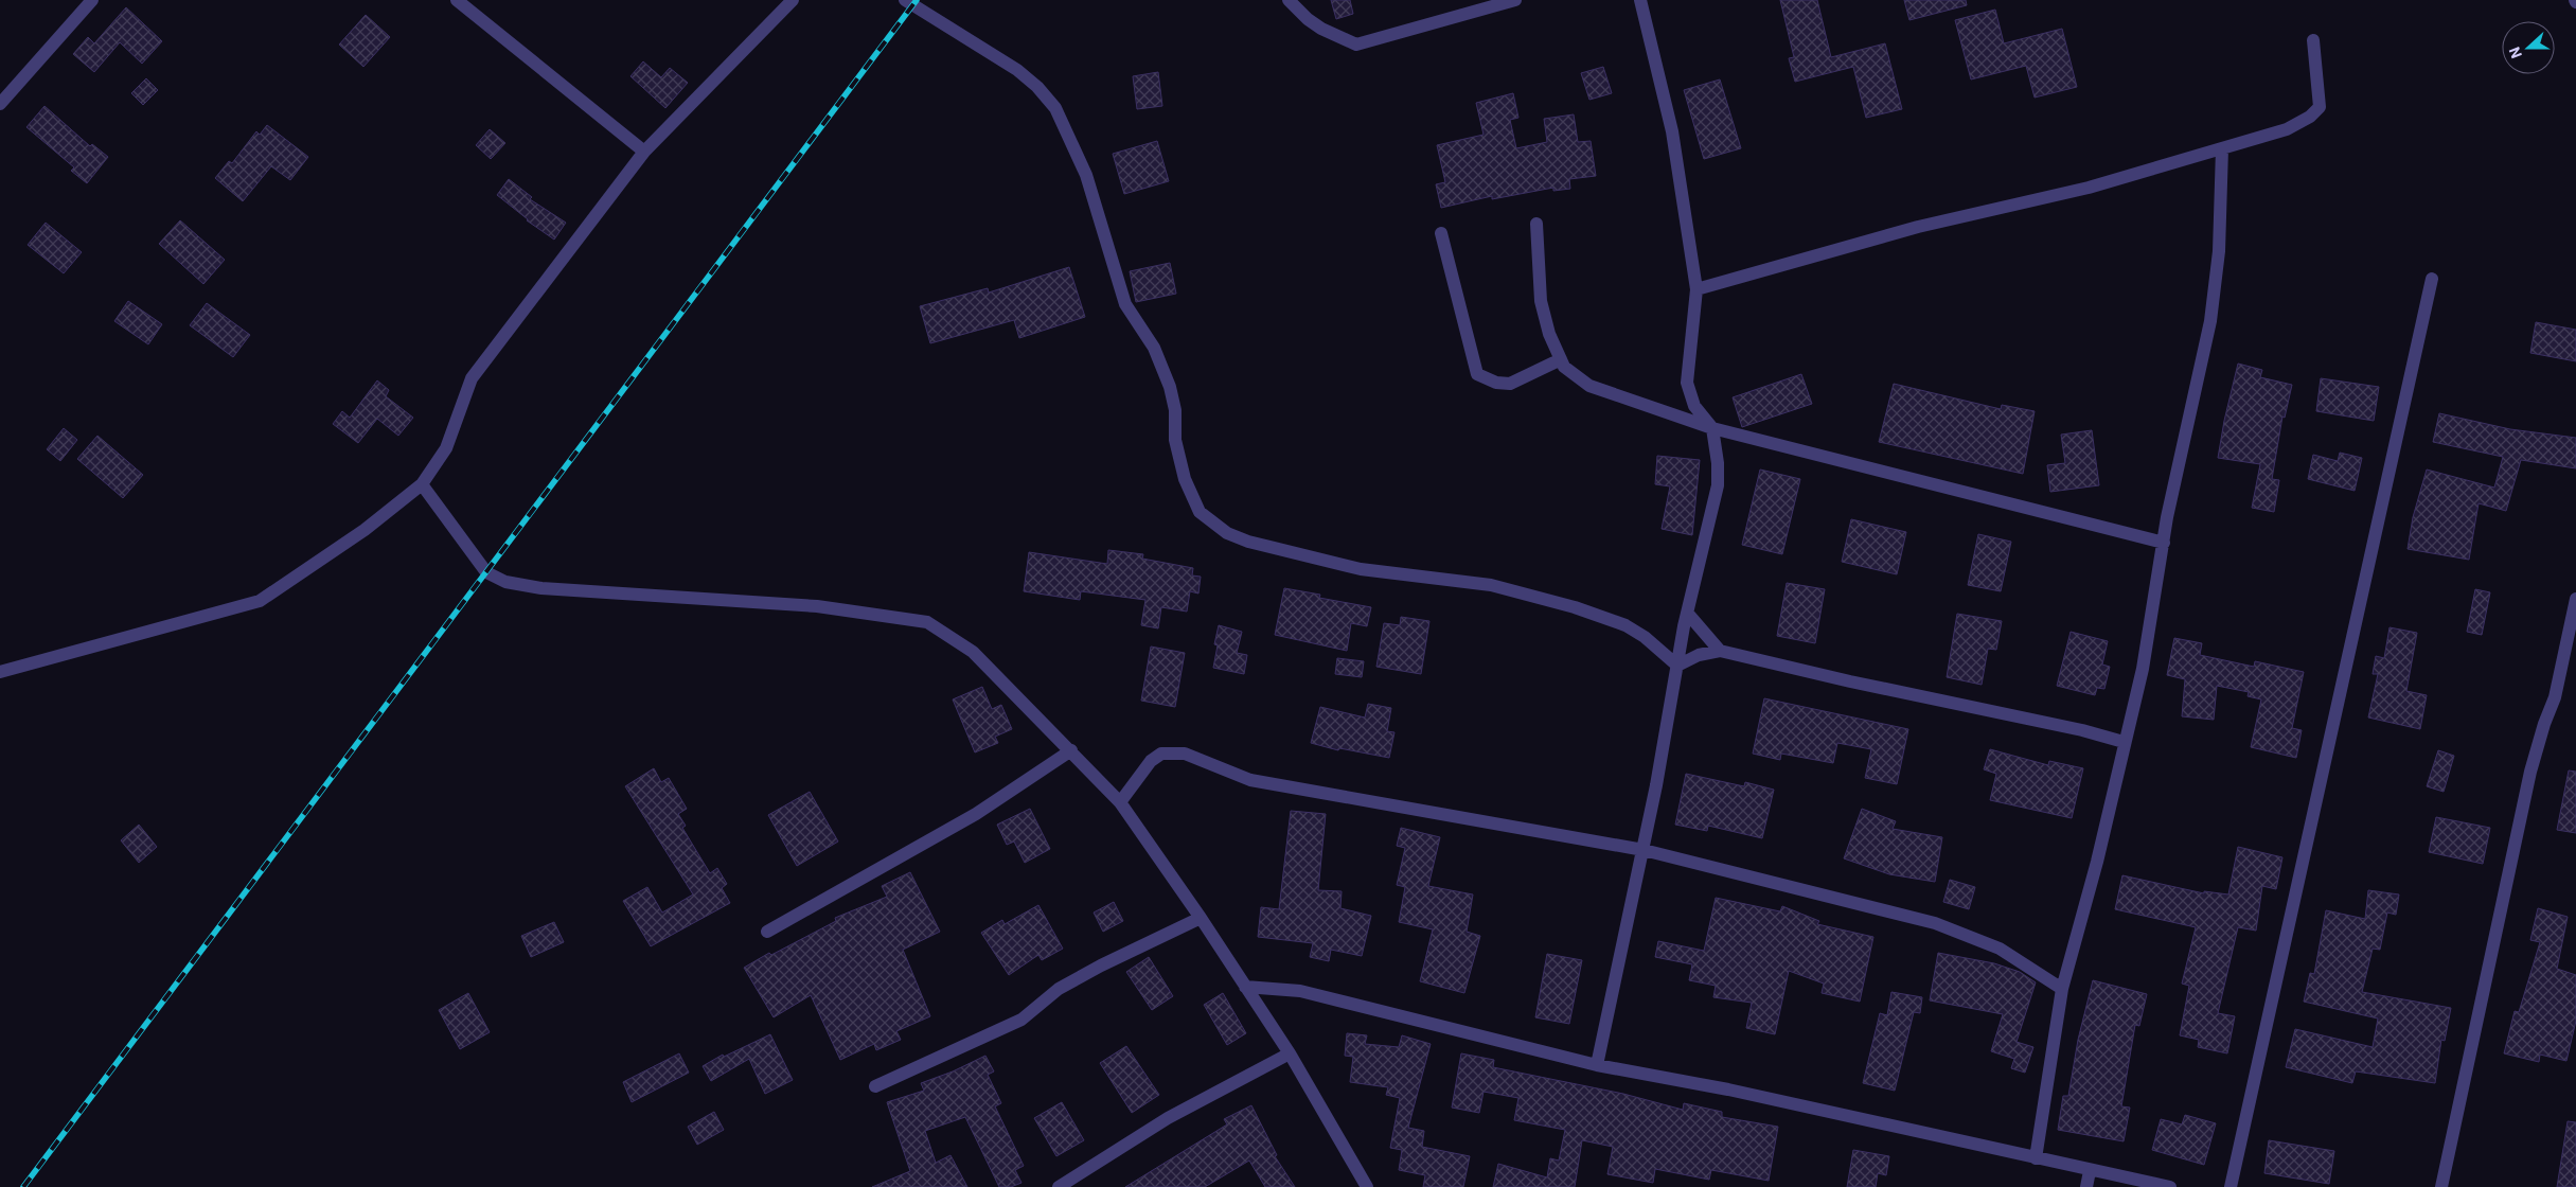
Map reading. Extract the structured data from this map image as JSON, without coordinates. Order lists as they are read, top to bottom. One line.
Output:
{"north":"left"}
